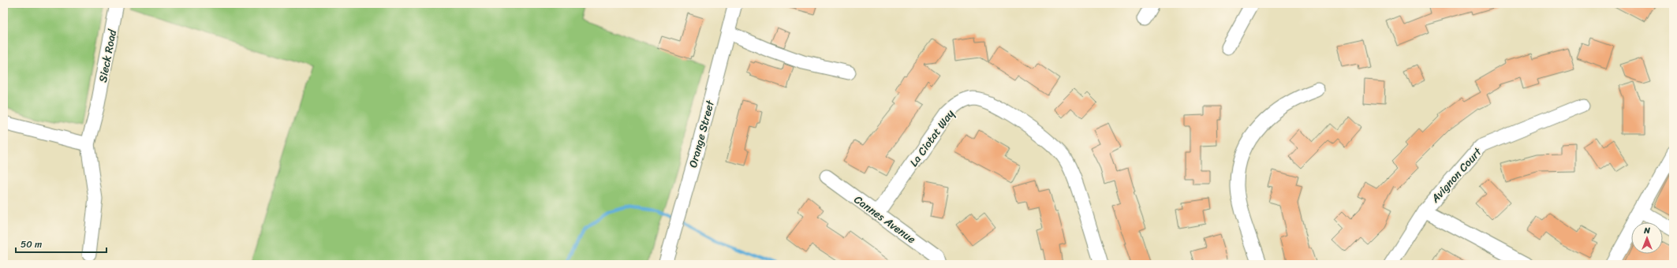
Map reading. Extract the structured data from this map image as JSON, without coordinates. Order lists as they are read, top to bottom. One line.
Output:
{"streets":{"street":["Sieck Road","Orange Street","La Ciotat Way","Avignon Court","Cannes Avenue"]},"crossings":[["La Ciotat Way","Cannes Avenue"]],"scale_bar":"50 m","north":"top"}
